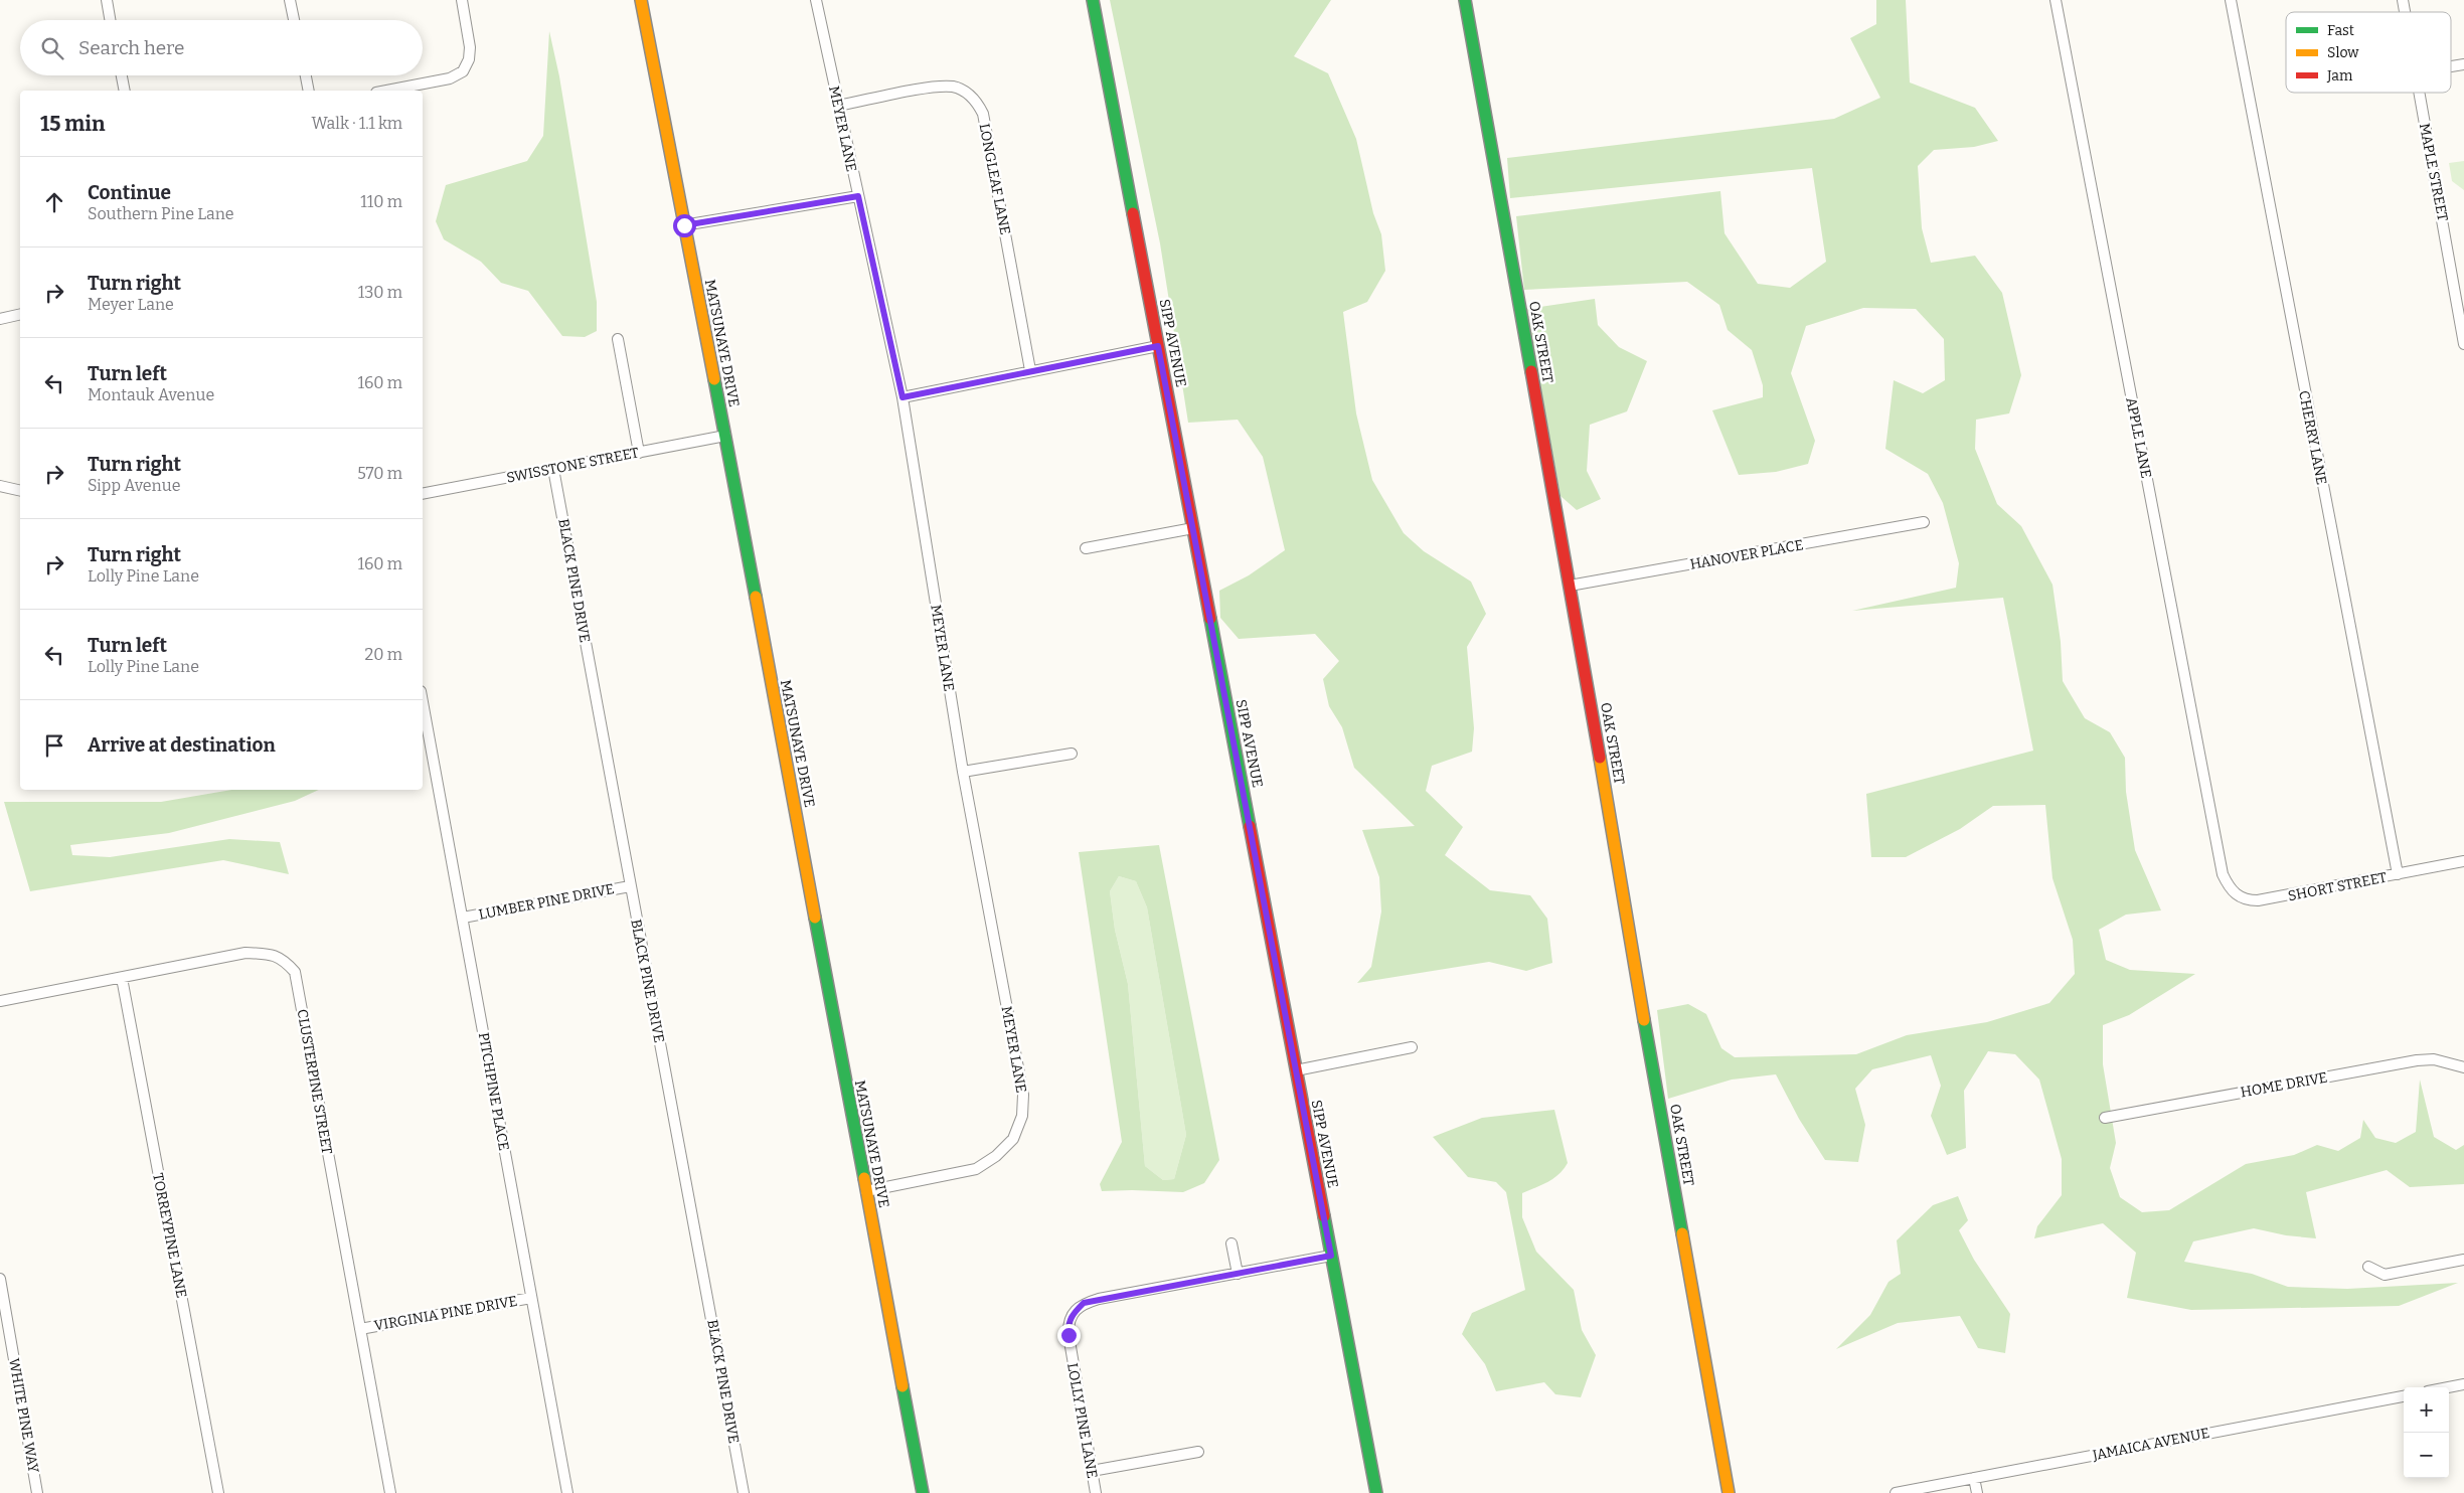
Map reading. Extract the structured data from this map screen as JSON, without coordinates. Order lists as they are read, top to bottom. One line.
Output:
{"streets":{"street":["MEYER LANE","MAPLE STREET","LONGLEAF LANE","OAK STREET","MATSUNAYE DRIVE","SIPP AVENUE","APPLE LANE","CHERRY LANE","SWISSTONE STREET","HANOVER PLACE","BLACK PINE DRIVE","SHORT STREET","LUMBER PINE DRIVE","CLUSTERPINE STREET","HOME DRIVE","PITCHPINE PLACE","TORREYPINE LANE","VIRGINIA PINE DRIVE","WHITE PINE WAY","LOLLY PINE LANE","JAMAICA AVENUE"]},"crossings":[["MEYER LANE","LONGLEAF LANE"],["MEYER LANE","MATSUNAYE DRIVE"],["OAK STREET","HANOVER PLACE"],["MATSUNAYE DRIVE","SWISSTONE STREET"],["SIPP AVENUE","LOLLY PINE LANE"],["APPLE LANE","SHORT STREET"],["CHERRY LANE","SHORT STREET"],["SWISSTONE STREET","BLACK PINE DRIVE"],["BLACK PINE DRIVE","LUMBER PINE DRIVE"],["LUMBER PINE DRIVE","PITCHPINE PLACE"],["CLUSTERPINE STREET","TORREYPINE LANE"],["CLUSTERPINE STREET","VIRGINIA PINE DRIVE"],["PITCHPINE PLACE","VIRGINIA PINE DRIVE"]],"legend":["Fast","Slow","Jam"],"page":{"search":"Search here","heading":["15 min","Walk · 1.1 km"],"list":[["Continue","Southern Pine Lane","110 m"],["Turn right","Meyer Lane","130 m"],["Turn left","Montauk Avenue","160 m"],["Turn right","Sipp Avenue","570 m"],["Turn right","Lolly Pine Lane","160 m"],["Turn left","Lolly Pine Lane","20 m"],"Arrive at destination"],"map_buttons":["+","−"]}}
